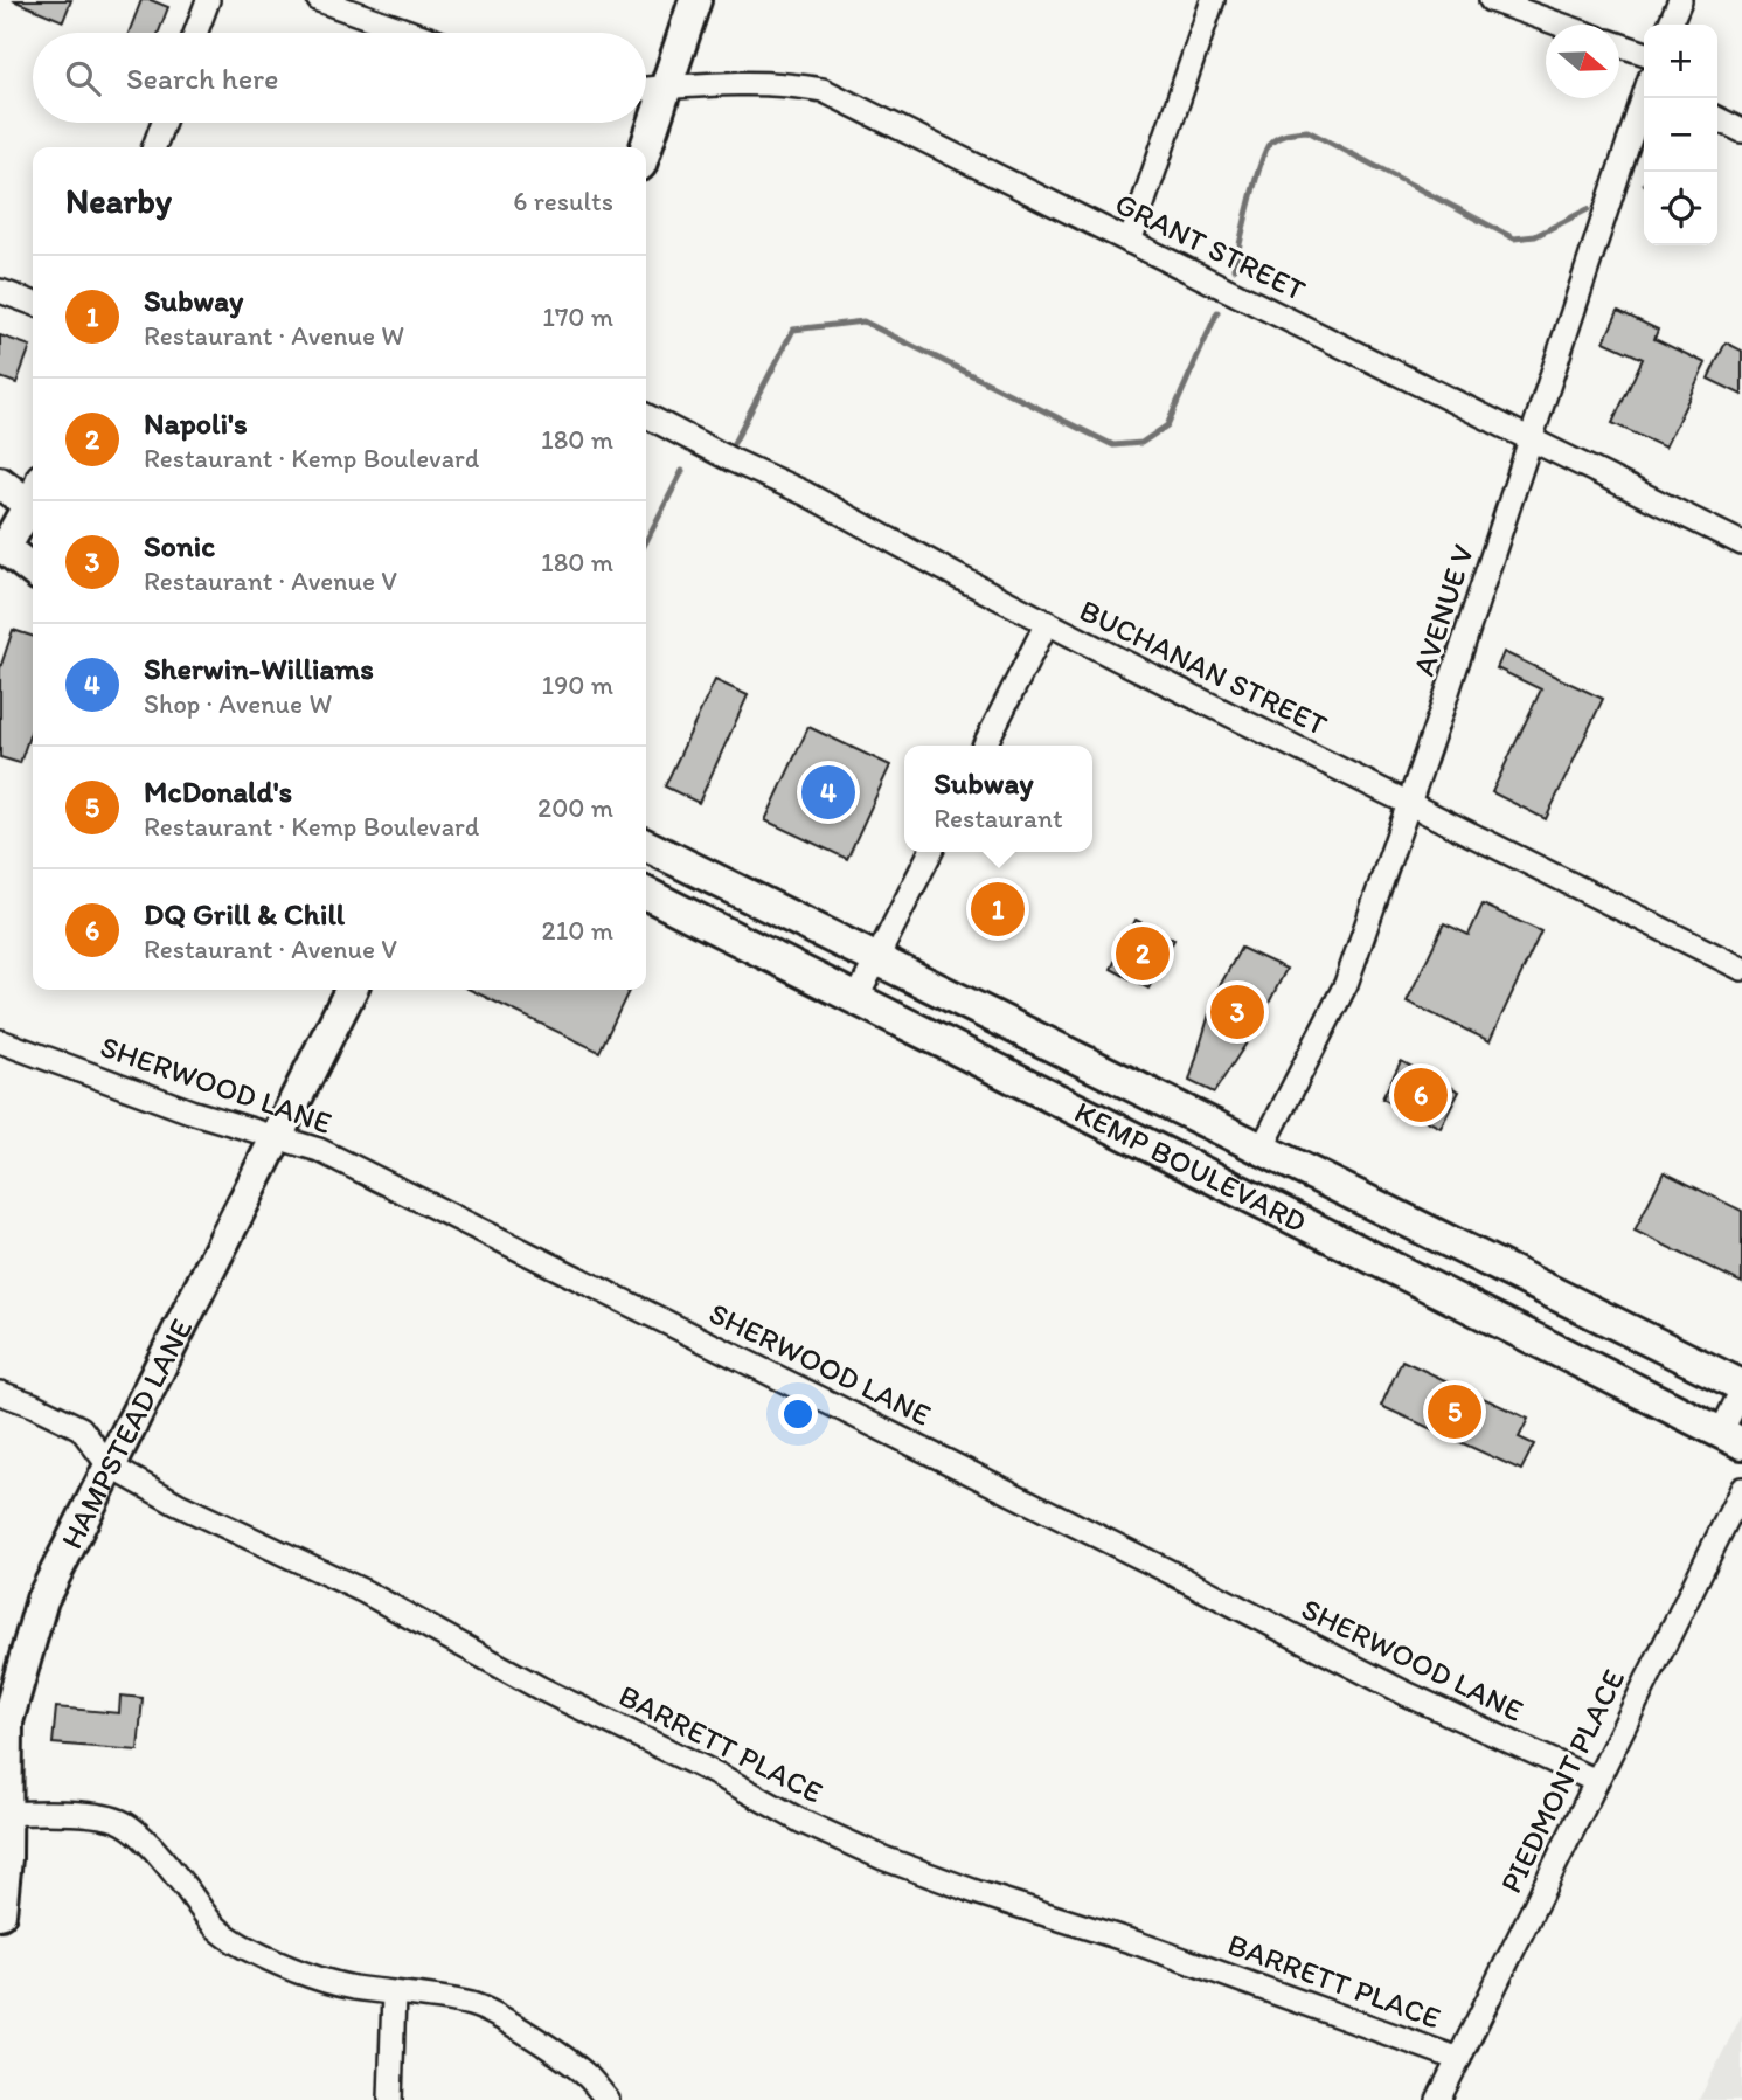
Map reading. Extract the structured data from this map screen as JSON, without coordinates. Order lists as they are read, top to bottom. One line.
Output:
{"streets":{"main road":["KEMP BOULEVARD","HAMPSTEAD LANE"],"street":["GRANT STREET","AVENUE V","BUCHANAN STREET","SHERWOOD LANE","BARRETT PLACE","PIEDMONT PLACE"]},"crossings":[["GRANT STREET","AVENUE V"],["AVENUE V","BUCHANAN STREET"],["AVENUE V","KEMP BOULEVARD"],["SHERWOOD LANE","HAMPSTEAD LANE"],["SHERWOOD LANE","PIEDMONT PLACE"],["HAMPSTEAD LANE","BARRETT PLACE"],["BARRETT PLACE","PIEDMONT PLACE"]],"north":"right","page":{"map_buttons":["+","−"],"search":"Search here","heading":["Nearby","6 results"],"list":[{"mark":"1","name":"Subway","note":"Restaurant · Avenue W","value":"170 m"},{"mark":"2","name":"Napoli's","note":"Restaurant · Kemp Boulevard","value":"180 m"},{"mark":"3","name":"Sonic","note":"Restaurant · Avenue V","value":"180 m"},{"mark":"4","name":"Sherwin-Williams","note":"Shop · Avenue W","value":"190 m"},{"mark":"5","name":"McDonald's","note":"Restaurant · Kemp Boulevard","value":"200 m"},{"mark":"6","name":"DQ Grill & Chill","note":"Restaurant · Avenue V","value":"210 m"}],"popup":["Subway","Restaurant"],"pins":["4","1","2","3","6","5"]}}
